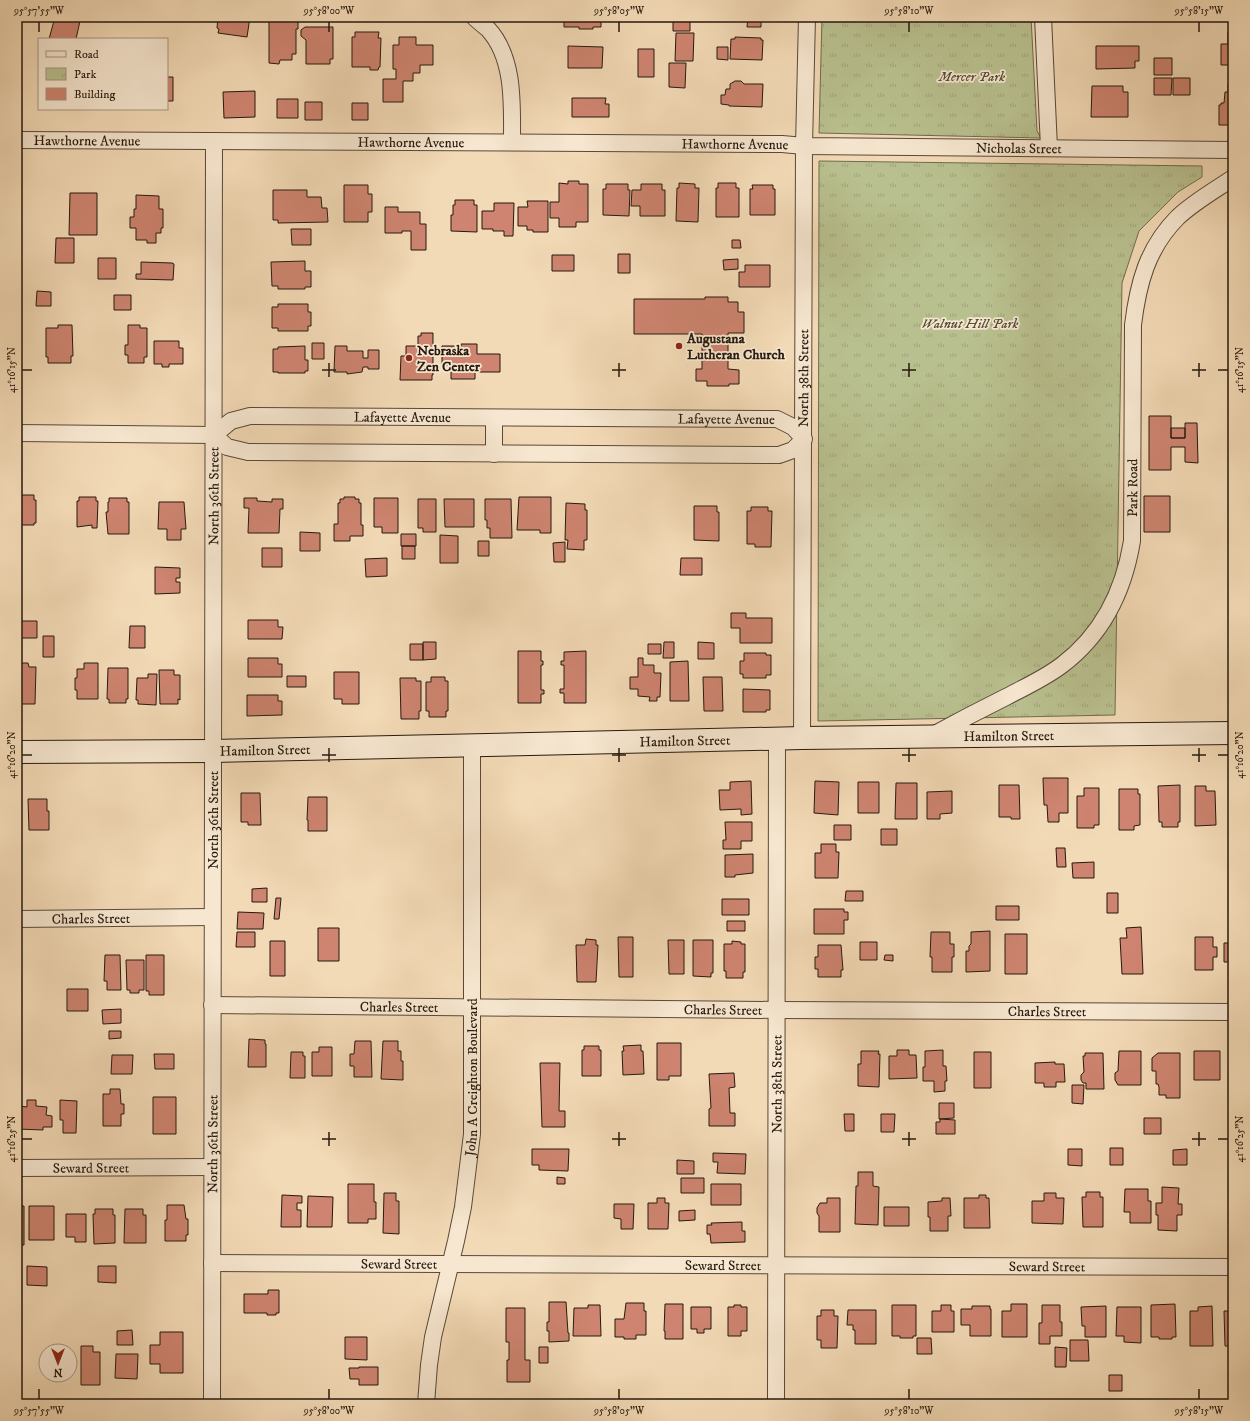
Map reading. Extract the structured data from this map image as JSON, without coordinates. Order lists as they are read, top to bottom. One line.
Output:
{"streets":{"main road":["Hamilton Street"],"street":["Hawthorne Avenue","Nicholas Street","North 38th Street","Lafayette Avenue","Park Road","North 36th Street","Charles Street","John A Creighton Boulevard","Seward Street"]},"crossings":[["Hawthorne Avenue","Nicholas Street"],["Hawthorne Avenue","North 38th Street"],["Hawthorne Avenue","North 36th Street"],["Nicholas Street","North 38th Street"],["North 38th Street","Lafayette Avenue"],["North 38th Street","Hamilton Street"],["North 38th Street","Charles Street"],["North 38th Street","Seward Street"],["Lafayette Avenue","North 36th Street"],["Park Road","Hamilton Street"],["North 36th Street","Hamilton Street"],["North 36th Street","Charles Street"],["North 36th Street","Seward Street"],["Hamilton Street","John A Creighton Boulevard"],["Charles Street","John A Creighton Boulevard"],["John A Creighton Boulevard","Seward Street"]],"parks":["Mercer Park","Walnut Hill Park"],"places":["Augustana Lutheran Church","Nebraska Zen Center"],"legend":["Road","Park","Building"],"north":"bottom","coordinates":["95°57'55\"W","95°58'00\"W","95°58'05\"W","95°58'10\"W","95°58'15\"W","41°16'15\"N","41°16'20\"N","41°16'25\"N"]}
